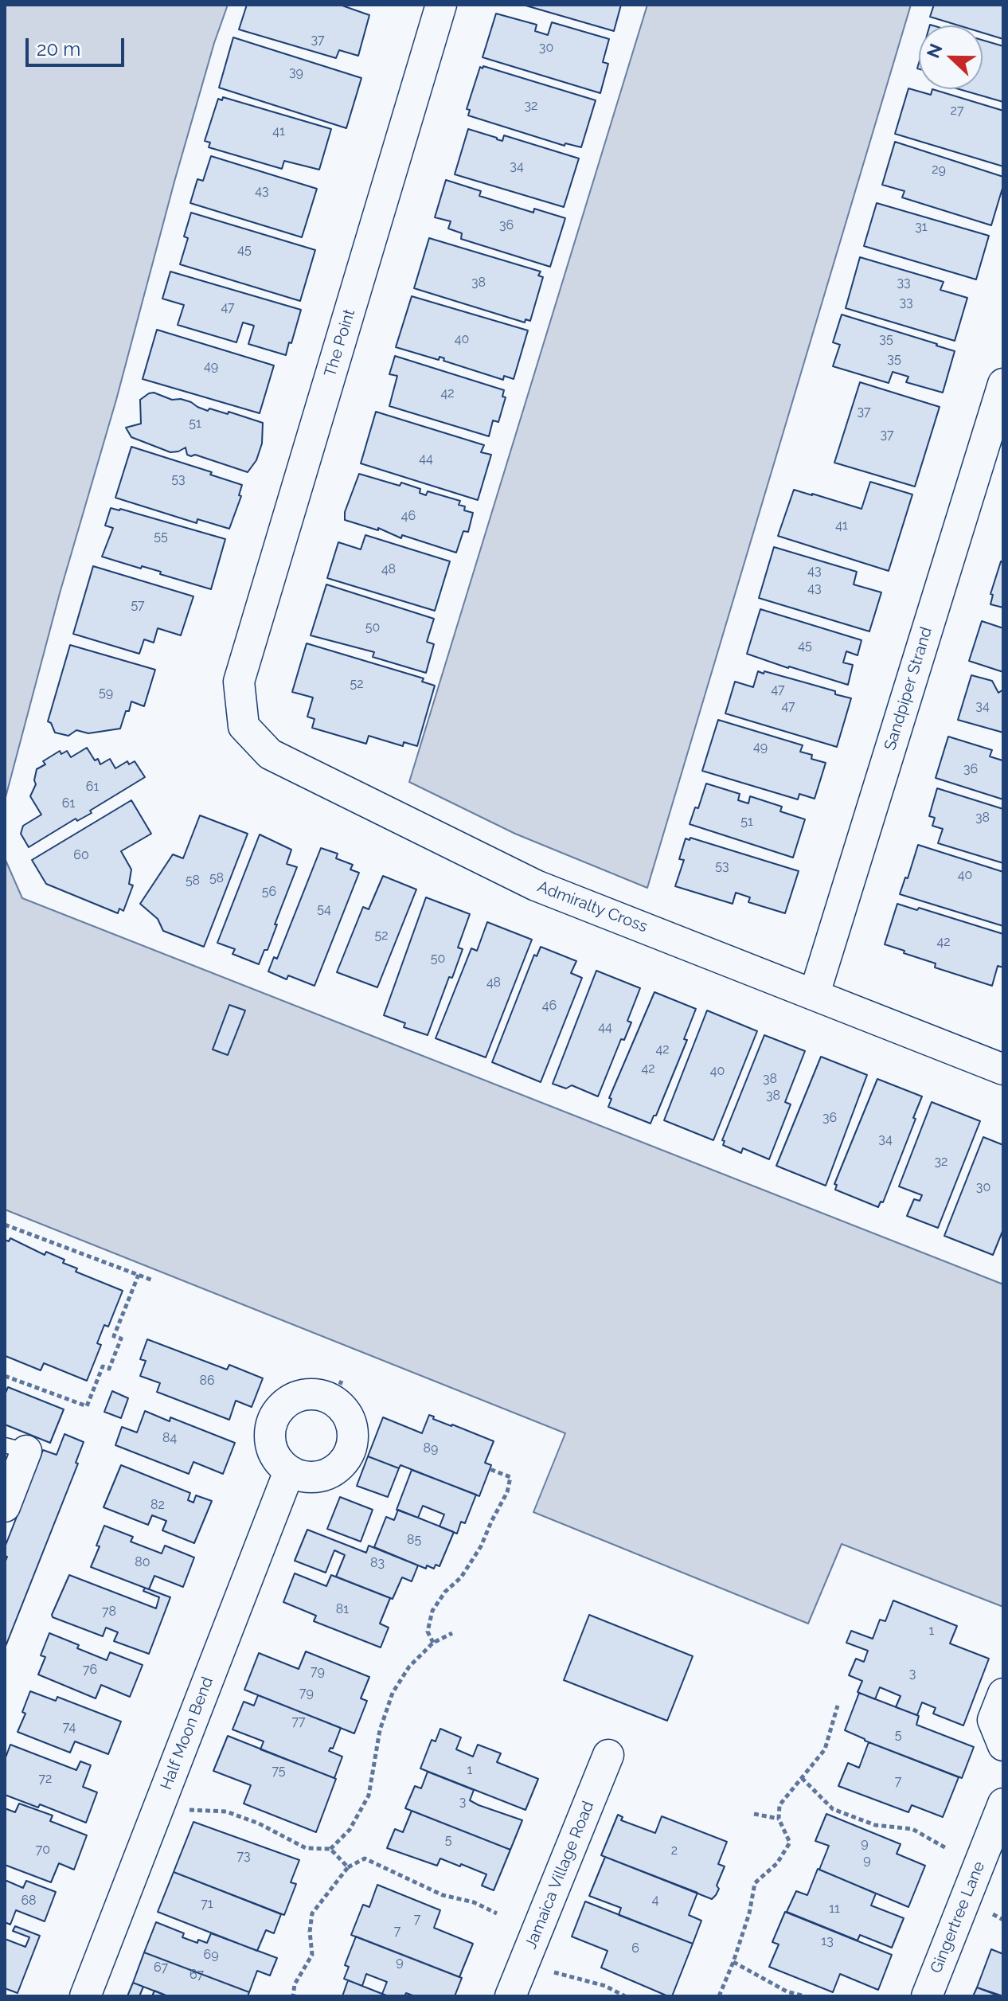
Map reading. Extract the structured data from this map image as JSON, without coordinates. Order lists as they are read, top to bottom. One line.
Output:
{"streets":{"street":["The Point","Sandpiper Strand","Admiralty Cross","Half Moon Bend","Jamaica Village Road","Gingertree Lane"]},"crossings":[["The Point","Admiralty Cross"],["Sandpiper Strand","Admiralty Cross"]],"house_numbers":["37","30","39","32","27","41","34","29","43","36","31","45","38","33","33","47","40","35","35","49","42","37","51","37","44","53","46","41","55","48","43","43","57","50","45","52","47","59","47","34","49","36","61","61","38","51","60","53","40","58","58","56","54","52","42","50","48","46","44","42","42","40","38","38","36","34","32","30","86","84","89","82","85","80","83","81","78","1","76","79","3","79","77","74","5","1","75","72","7","3","5","9","70","2","73","9","4","68","71","11","7","7","13","6","69","9","67","67"],"scale_bar":"20 m","north":"left"}
